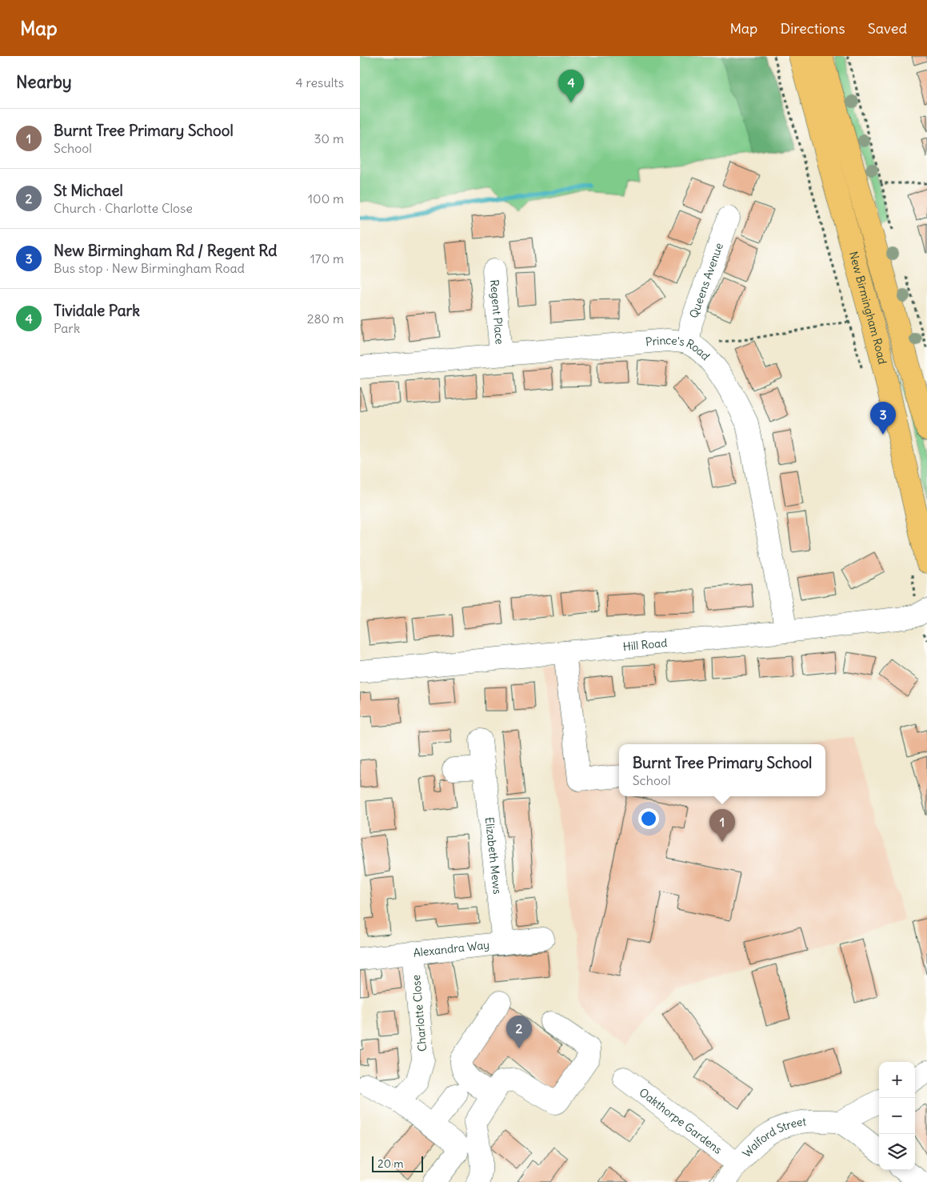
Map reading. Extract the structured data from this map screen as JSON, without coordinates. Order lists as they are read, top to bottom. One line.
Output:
{"streets":{"highway":["New Birmingham Road"],"street":["Queens Avenue","Regent Place","Prince's Road","Hill Road","Elizabeth Mews","Alexandra Way","Charlotte Close","Oakthorpe Gardens","Walford Street"]},"crossings":[["Queens Avenue","Prince's Road"],["Regent Place","Prince's Road"],["Prince's Road","Hill Road"],["Elizabeth Mews","Alexandra Way"],["Alexandra Way","Charlotte Close"],["Oakthorpe Gardens","Walford Street"]],"scale_bar":"20 m","page":{"header":"Map","nav":["Map","Directions","Saved"],"heading":["Nearby","4 results"],"pins":["4","3","1","2"],"list":[{"mark":"1","name":"Burnt Tree Primary School","note":"School","value":"30 m"},{"mark":"2","name":"St Michael","note":"Church · Charlotte Close","value":"100 m"},{"mark":"3","name":"New Birmingham Rd / Regent Rd","note":"Bus stop · New Birmingham Road","value":"170 m"},{"mark":"4","name":"Tividale Park","note":"Park","value":"280 m"}],"popup":["Burnt Tree Primary School","School"],"map_buttons":["+","−"],"scale":"20 m"}}
